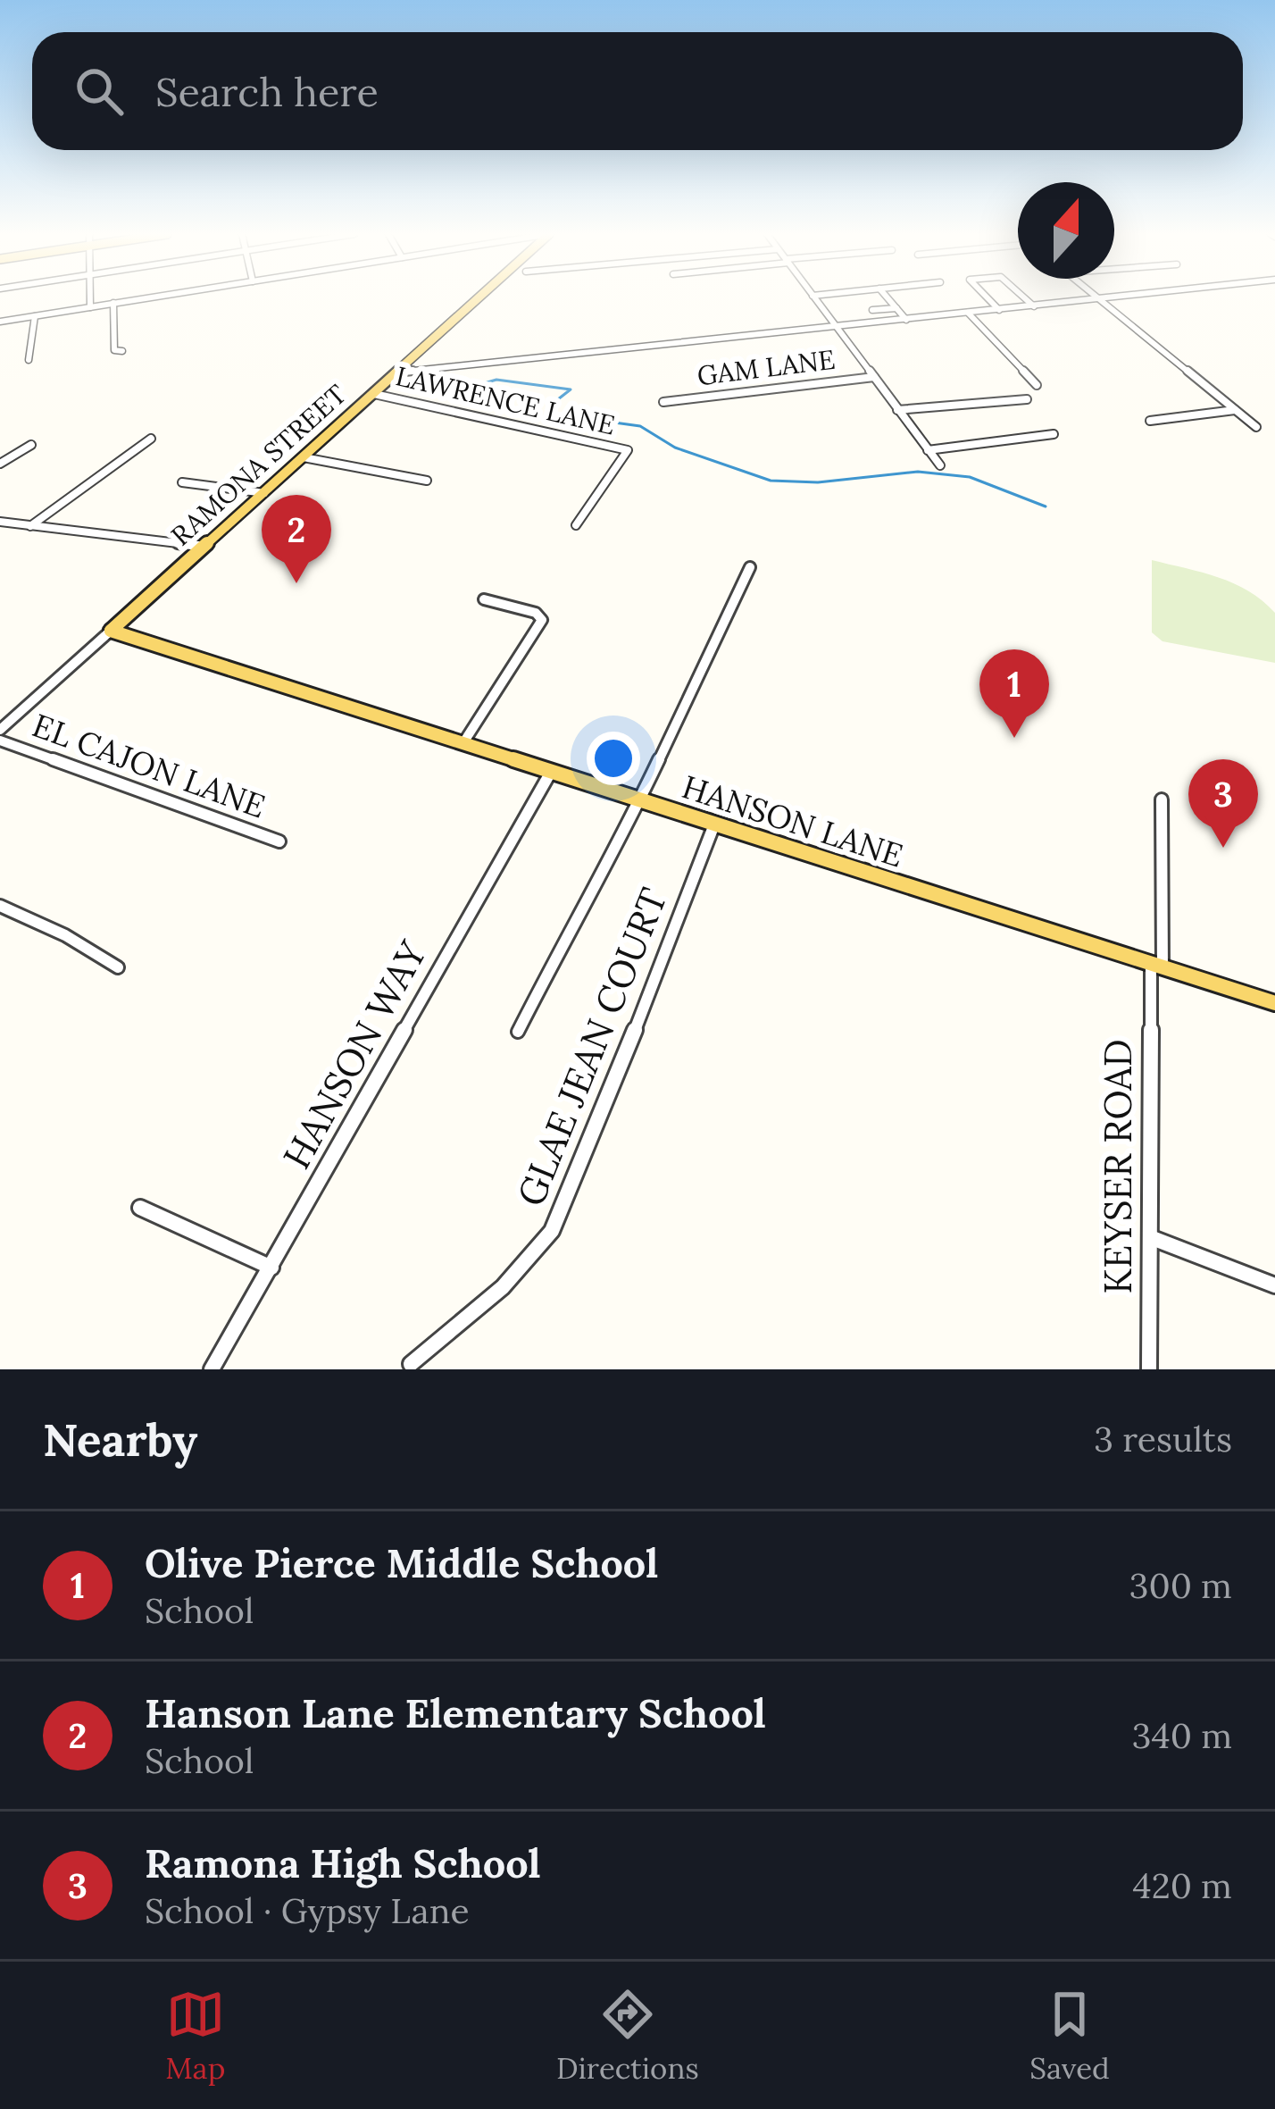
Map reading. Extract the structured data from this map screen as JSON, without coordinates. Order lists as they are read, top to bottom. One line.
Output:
{"streets":{"main road":["RAMONA STREET","HANSON LANE"],"street":["GAM LANE","LAWRENCE LANE","EL CAJON LANE","GLAE JEAN COURT","HANSON WAY","KEYSER ROAD"]},"crossings":[["LAWRENCE LANE","RAMONA STREET"],["RAMONA STREET","HANSON LANE"],["HANSON LANE","GLAE JEAN COURT"],["HANSON LANE","HANSON WAY"],["HANSON LANE","KEYSER ROAD"]],"north":"top","page":{"search":"Search here","pins":["2","1","3"],"heading":["Nearby","3 results"],"list":[{"mark":"1","name":"Olive Pierce Middle School","note":"School","value":"300 m"},{"mark":"2","name":"Hanson Lane Elementary School","note":"School","value":"340 m"},{"mark":"3","name":"Ramona High School","note":"School · Gypsy Lane","value":"420 m"}],"nav":["Map","Directions","Saved"]}}
